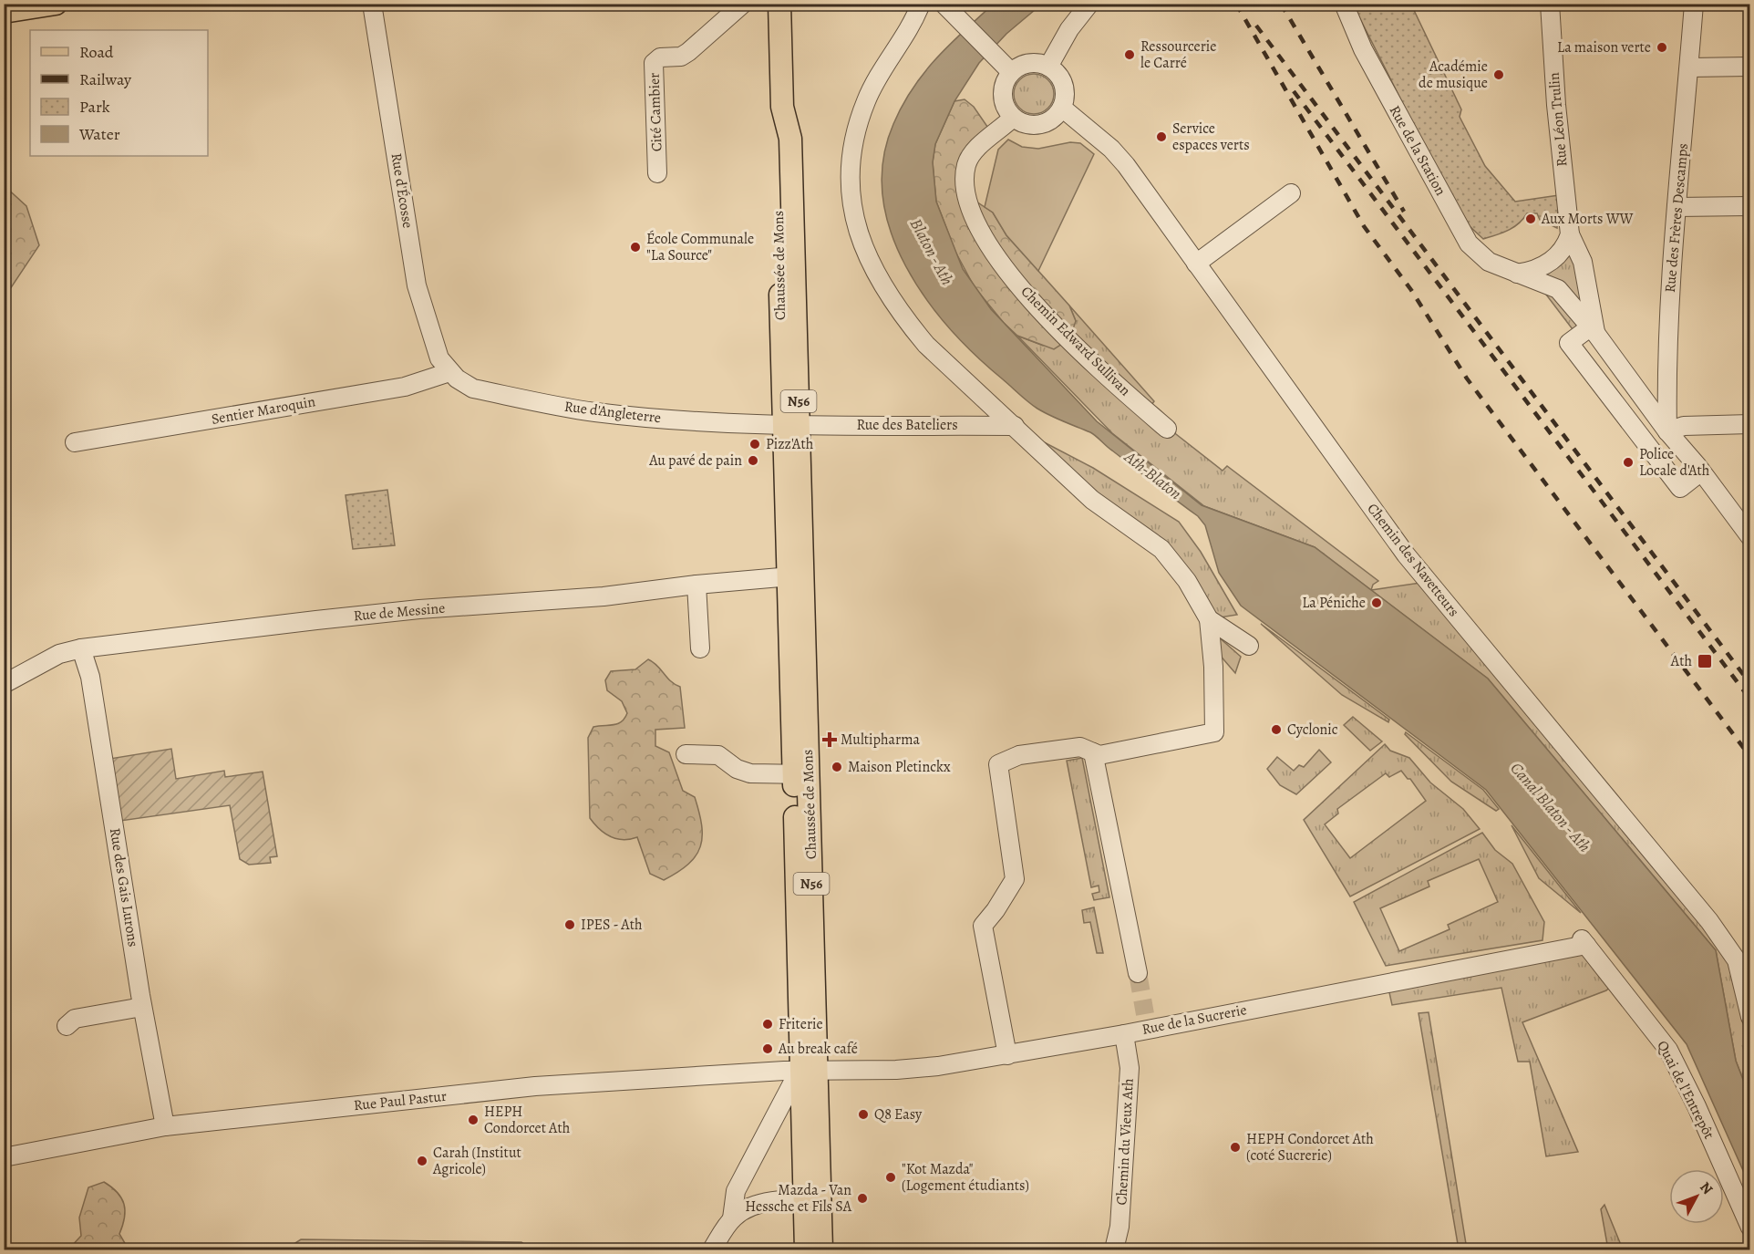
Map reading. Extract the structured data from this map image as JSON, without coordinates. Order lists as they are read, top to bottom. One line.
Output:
{"streets":{"main road":["Chaussée de Mons","N56"],"street":["Cité Cambier","Rue Léon Trulin","Rue de la Station","Rue d'Écosse","Rue des Frères Descamps","Chemin Edward Sullivan","Sentier Maroquin","Rue d'Angleterre","Rue des Bateliers","Chemin des Navetteurs","Rue de Messine","Rue des Gais Lurons","Rue de la Sucrerie","Quai de l'Entrepôt","Rue Paul Pastur","Chemin du Vieux Ath"]},"crossings":[["Rue Léon Trulin","Rue de la Station"],["Rue d'Écosse","Sentier Maroquin"],["Rue d'Écosse","Rue d'Angleterre"],["Chaussée de Mons","Rue d'Angleterre"],["Chaussée de Mons","Rue des Bateliers"],["Chaussée de Mons","Rue de Messine"],["Chaussée de Mons","Rue de la Sucrerie"],["Chaussée de Mons","Rue Paul Pastur"],["Chemin Edward Sullivan","Chemin des Navetteurs"],["Sentier Maroquin","Rue d'Angleterre"],["Rue d'Angleterre","Rue des Bateliers"],["Rue de Messine","Rue des Gais Lurons"],["Rue des Gais Lurons","Rue Paul Pastur"],["Rue de la Sucrerie","Quai de l'Entrepôt"],["Rue de la Sucrerie","Rue Paul Pastur"],["Rue de la Sucrerie","Chemin du Vieux Ath"]],"water":["Blaton - Ath","Ath-Blaton","Canal Blaton - Ath"],"places":{"other":["La maison verte","Ressourcerie le Carré","Académie de musique","Service espaces verts","Aux Morts WW","École Communale \"La Source\"","Pizz'Ath","Au pavé de pain","Police Locale d'Ath","La Péniche","Cyclonic","Maison Pletinckx","IPES - Ath","Friterie","Au break café","Q8 Easy","HEPH Condorcet Ath","HEPH Condorcet Ath (coté Sucrerie)","Carah (Institut Agricole)","\"Kot Mazda\" (Logement étudiants)","Mazda - Van Hessche et Fils SA"],"transit":["Ath"],"health":["Multipharma"]},"legend":["Road","Railway","Park","Water"],"north":"top right"}
